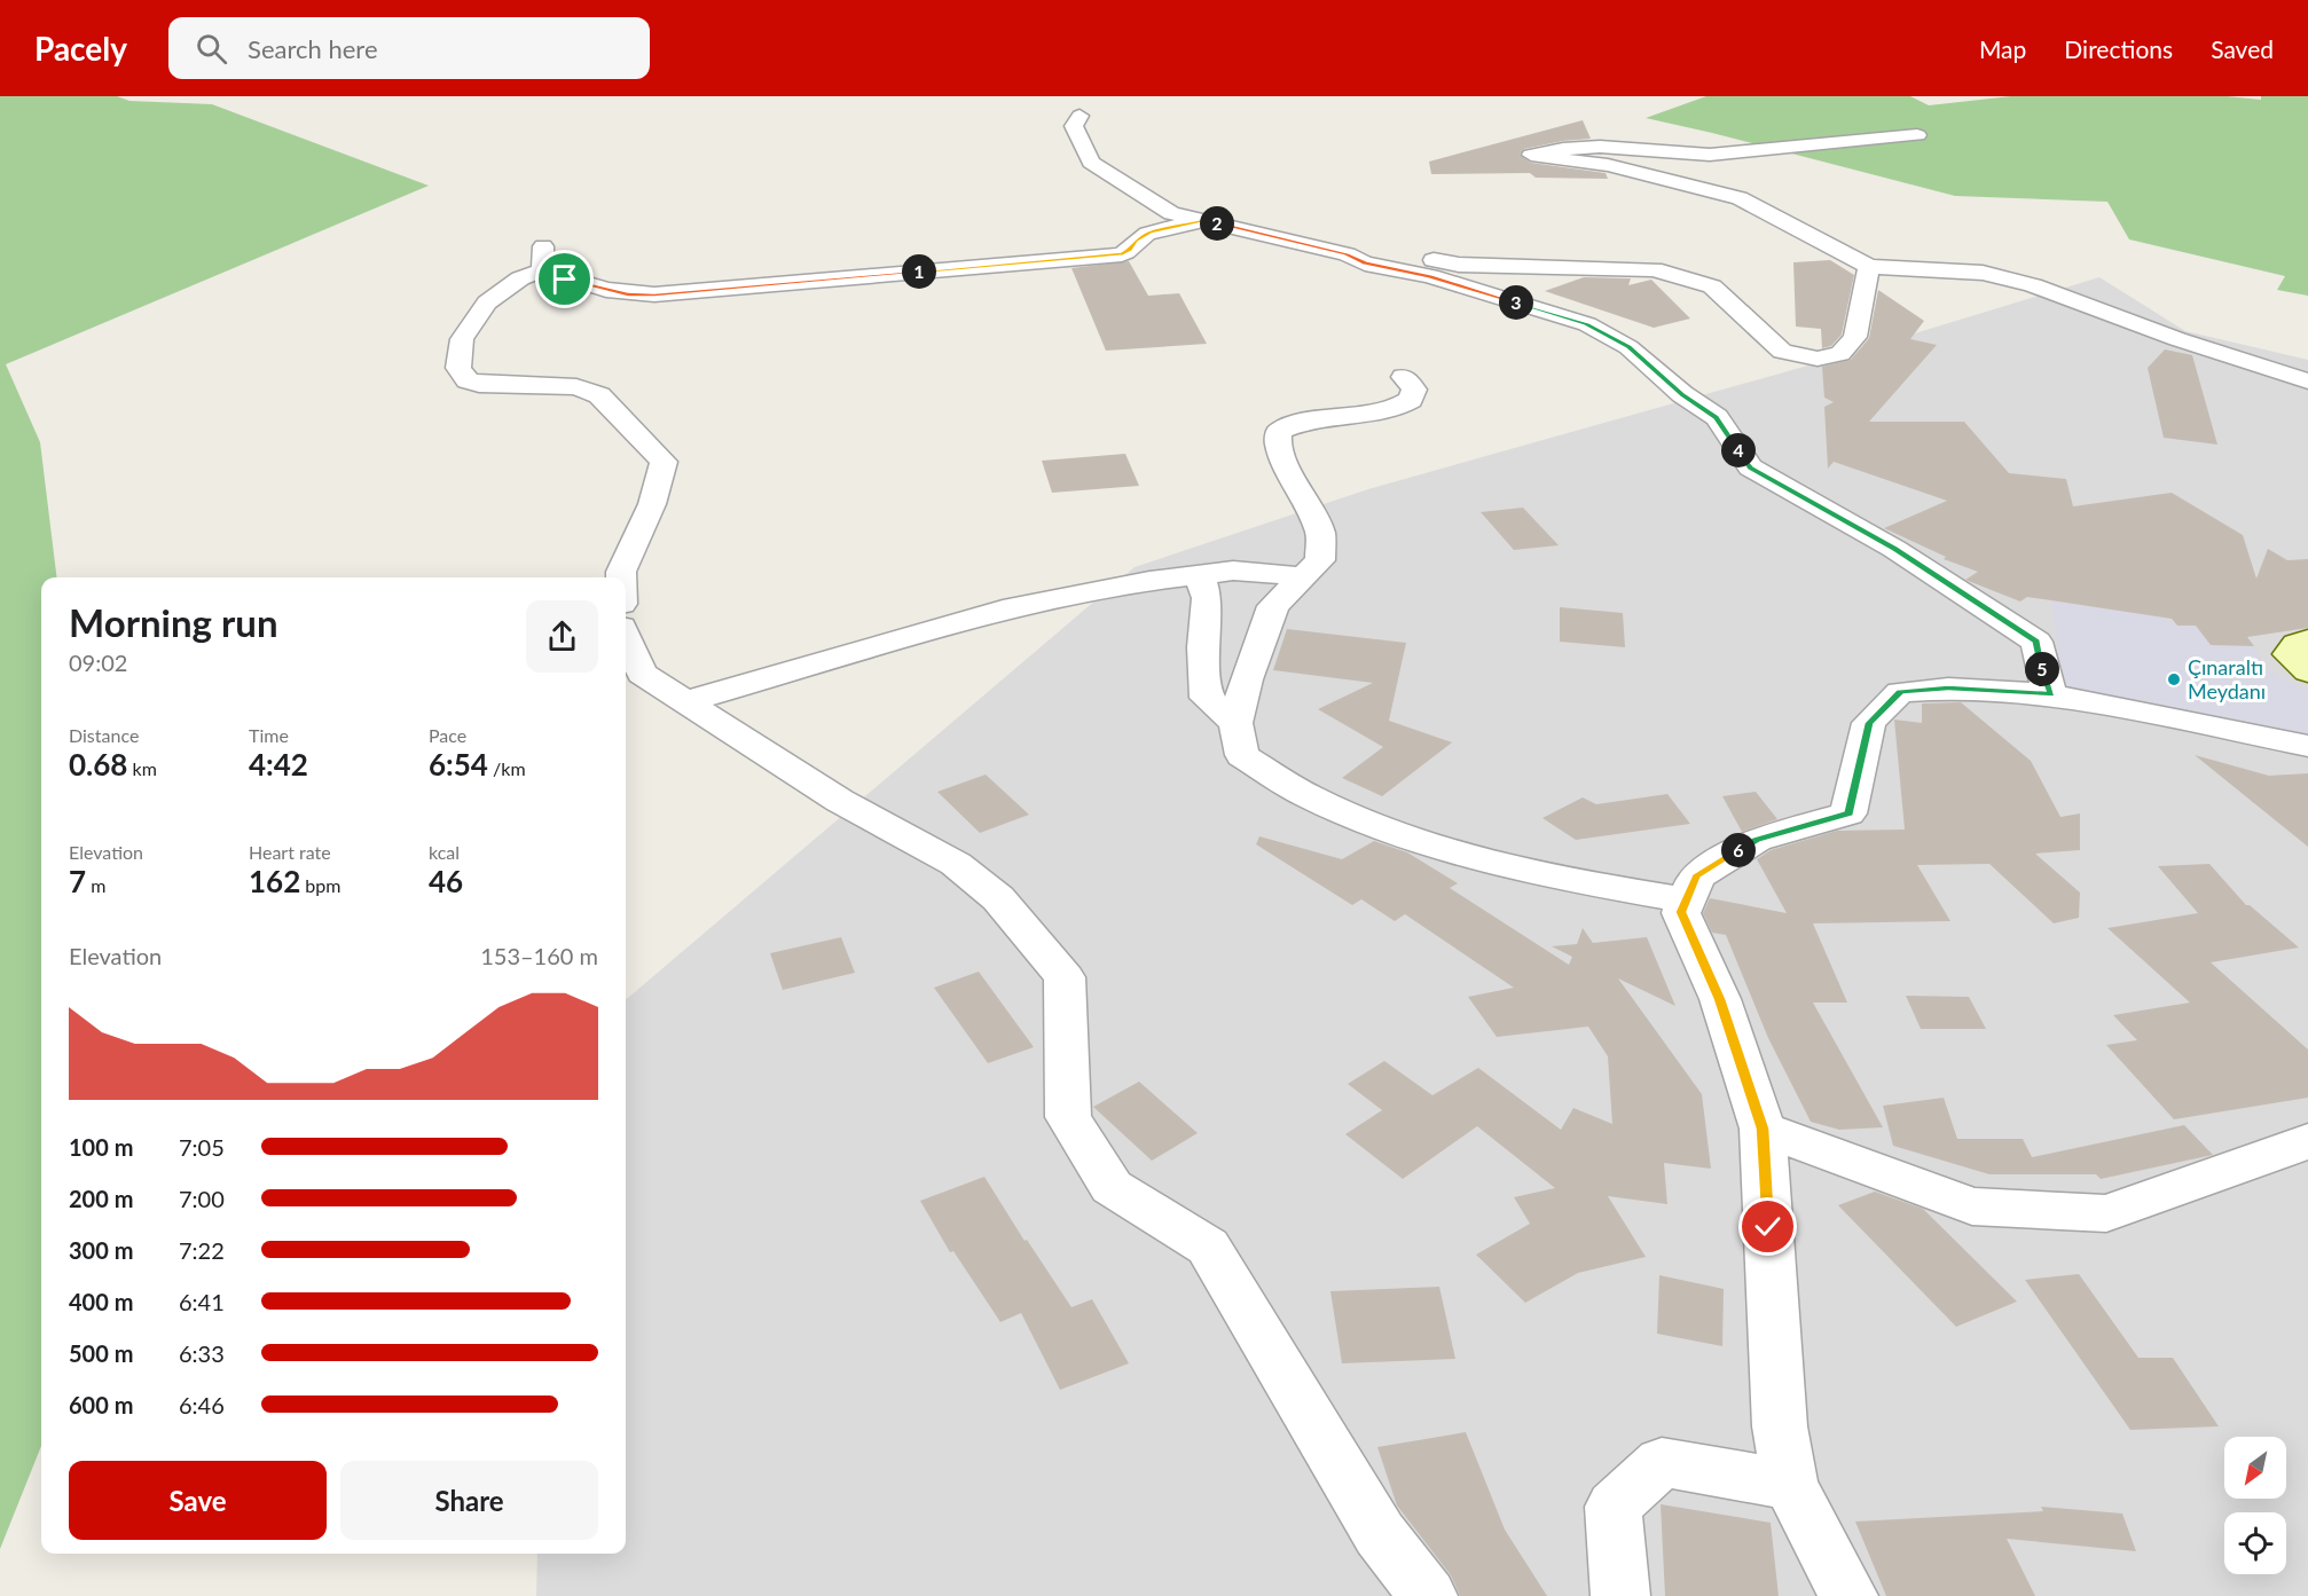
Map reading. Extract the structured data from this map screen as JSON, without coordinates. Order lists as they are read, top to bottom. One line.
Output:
{"places":["Çınaraltı Meydanı"],"north":"bottom left","page":{"header":"Pacely","search":"Search here","nav":["Map","Directions","Saved"],"pins":["2","1","3","4","5","6"],"heading":["Morning run","09:02"],"stats":[["Distance","0.68 km"],["Time","4:42"],["Pace","6:54 /km"],["Elevation","7 m"],["Heart rate","162 bpm"],["kcal","46"]],"chart":["Elevation","153–160 m"],"list":[{"name":"100 m","note":"7:05"},{"name":"200 m","note":"7:00"},{"name":"300 m","note":"7:22"},{"name":"400 m","note":"6:41"},{"name":"500 m","note":"6:33"},{"name":"600 m","note":"6:46"}],"buttons":["Save","Share"]}}
